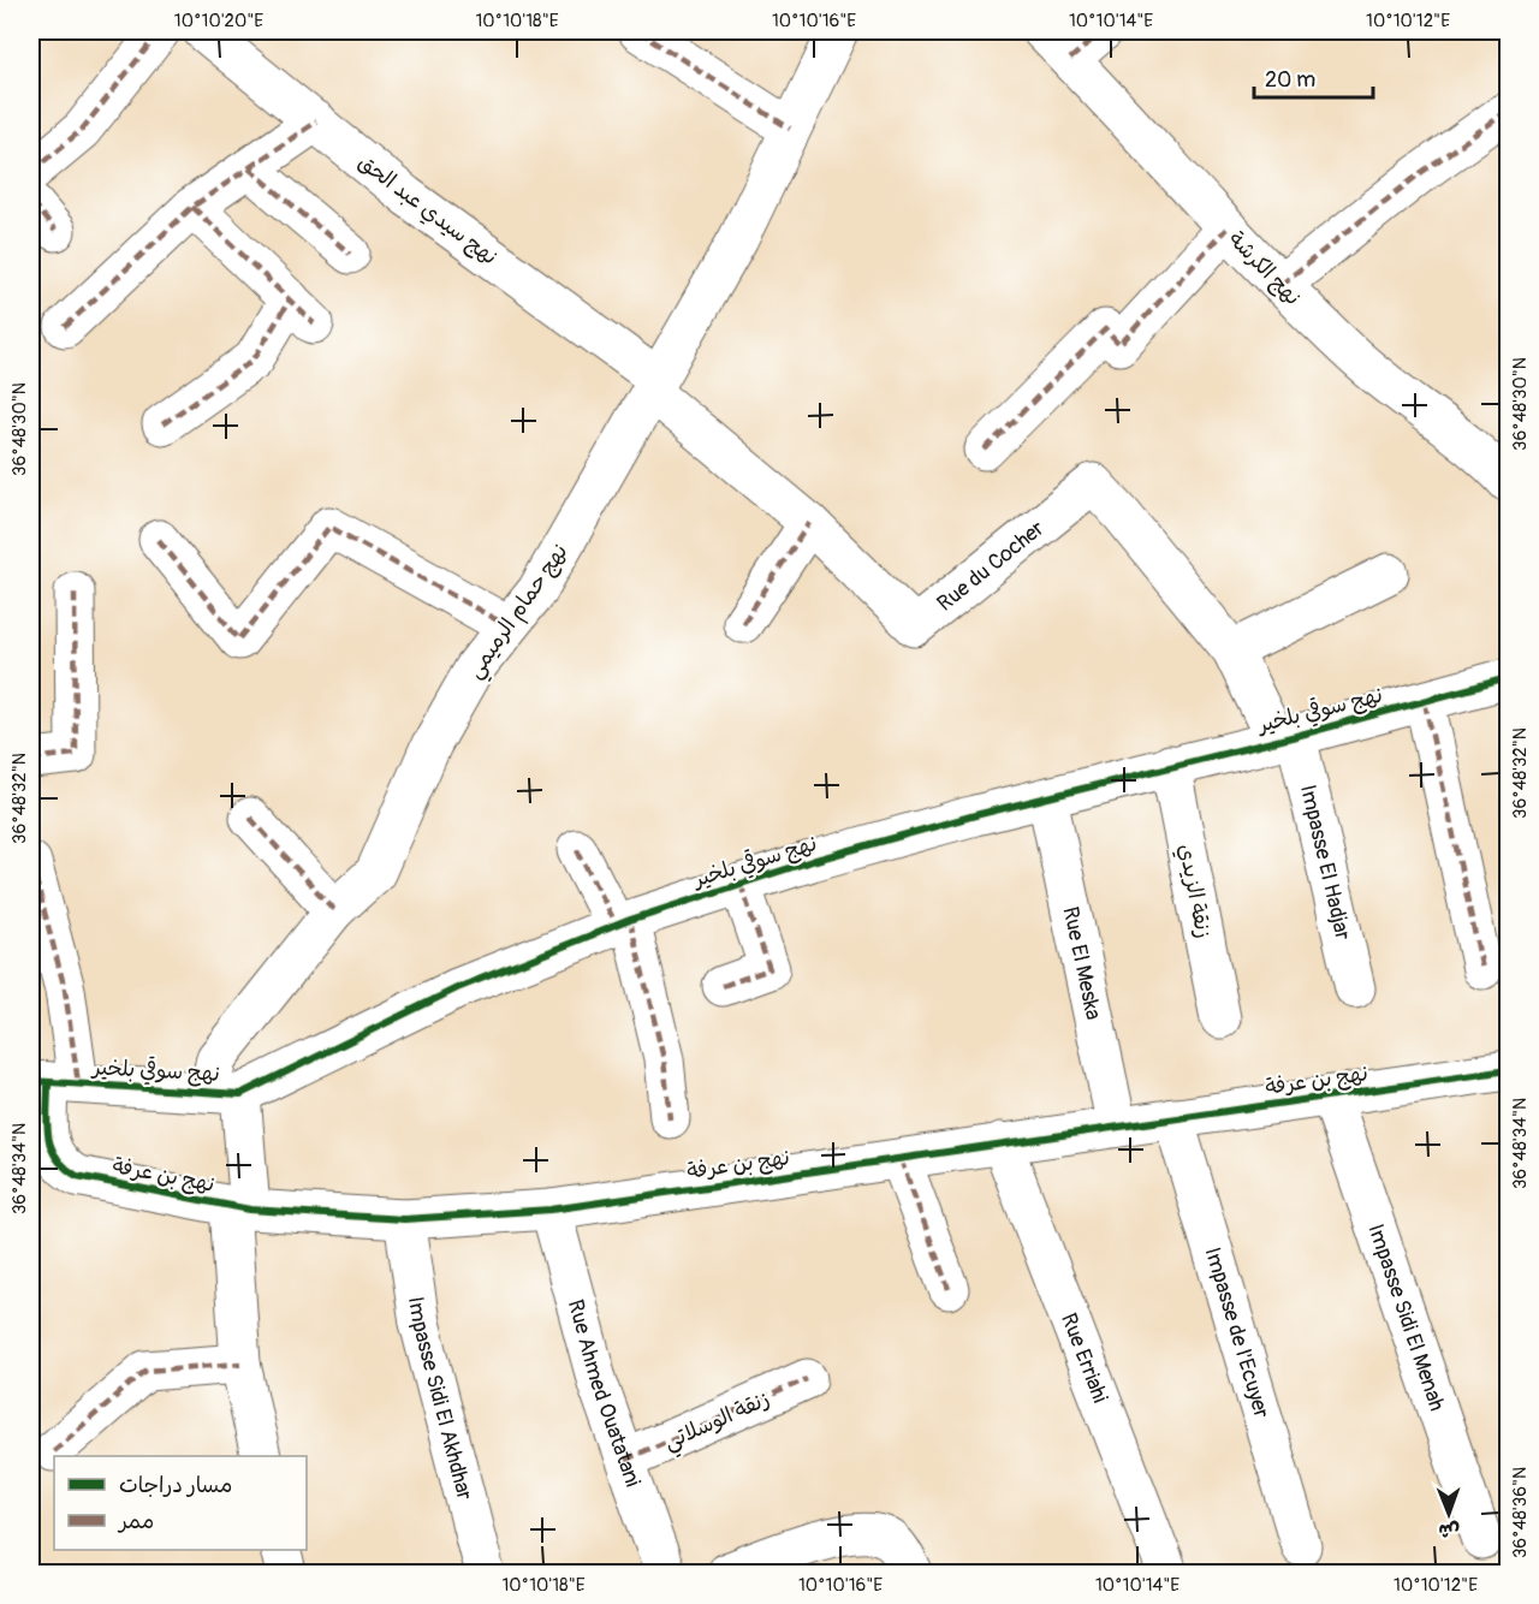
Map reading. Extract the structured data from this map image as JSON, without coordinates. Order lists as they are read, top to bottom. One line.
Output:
{"streets":{"street":["نهج سيدي عبد الحق","نهج الكرشة","Rue du Cocher","نهج حمام الرميمي","نهج سوقي بلخير","Impasse El Hadjar","زنقة الزيدي","Rue El Meska","نهج بن عرفة","Impasse Sidi El Menah","Impasse de l'Ecuyer","Rue Erriahi","Rue Ahmed Ouatatani","Impasse Sidi El Akhdhar","زنقة الوسلاتي"]},"crossings":[["نهج سيدي عبد الحق","Rue du Cocher"],["نهج سيدي عبد الحق","نهج حمام الرميمي"],["Rue du Cocher","نهج حمام الرميمي"],["Rue du Cocher","نهج سوقي بلخير"],["Rue du Cocher","Impasse El Hadjar"],["نهج حمام الرميمي","نهج سوقي بلخير"],["نهج حمام الرميمي","نهج بن عرفة"],["نهج سوقي بلخير","Impasse El Hadjar"],["نهج سوقي بلخير","زنقة الزيدي"],["نهج سوقي بلخير","Rue El Meska"],["نهج سوقي بلخير","نهج بن عرفة"],["Rue El Meska","نهج بن عرفة"],["نهج بن عرفة","Impasse Sidi El Menah"],["نهج بن عرفة","Impasse de l'Ecuyer"],["نهج بن عرفة","Rue Erriahi"],["نهج بن عرفة","Rue Ahmed Ouatatani"],["نهج بن عرفة","Impasse Sidi El Akhdhar"],["Rue Ahmed Ouatatani","زنقة الوسلاتي"]],"legend":["مسار دراجات","ممر"],"scale_bar":"20 m","north":"bottom","coordinates":["10°10'20\"E","10°10'18\"E","10°10'16\"E","10°10'14\"E","10°10'12\"E","36°48'30\"N","36°48'32\"N","36°48'34\"N","36°48'36\"N"]}
